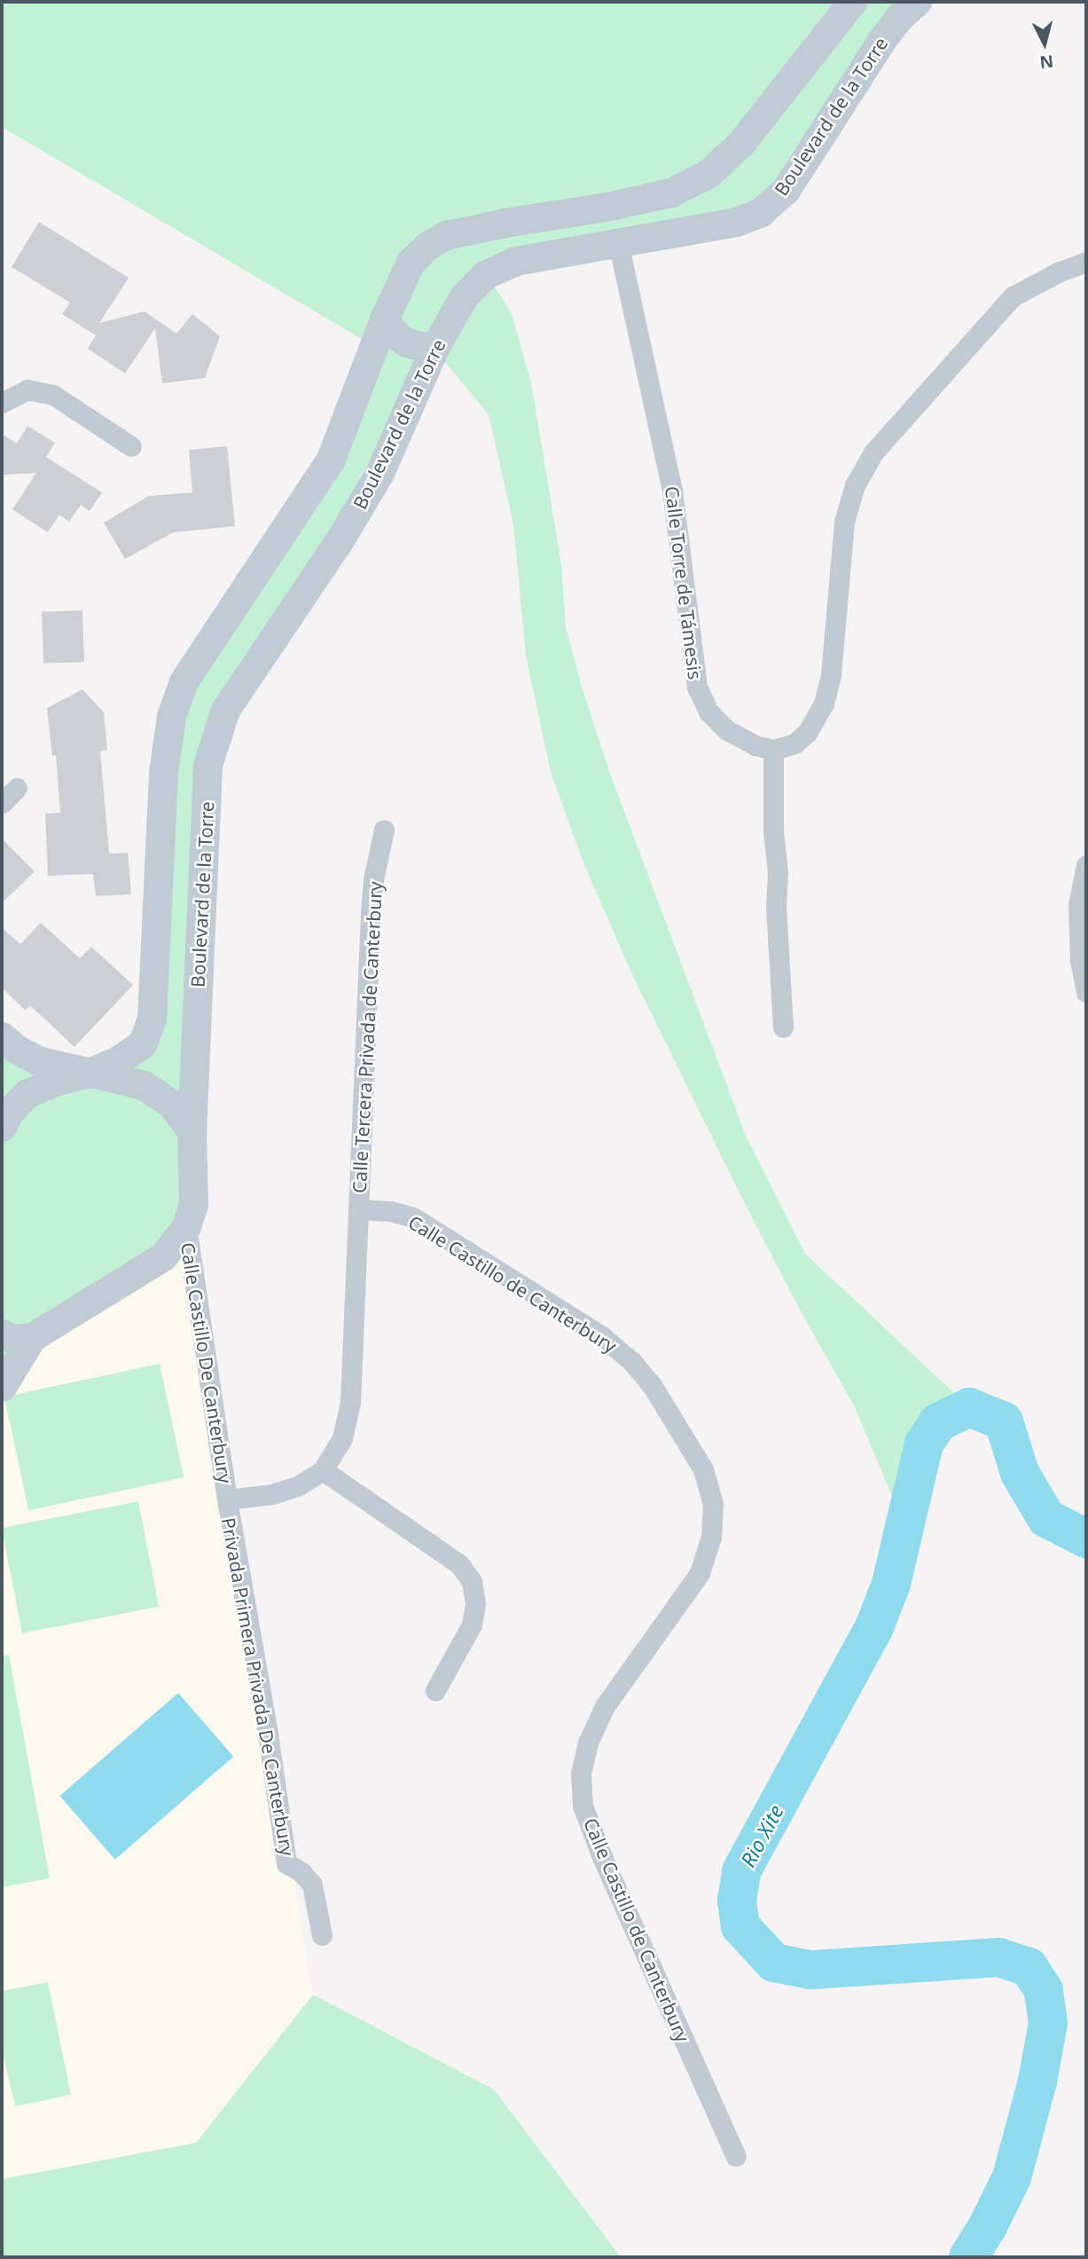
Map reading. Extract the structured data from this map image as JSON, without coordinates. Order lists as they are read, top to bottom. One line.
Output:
{"streets":{"street":["Boulevard de la Torre","Calle Torre de Támesis","Calle Tercera Privada de Canterbury","Calle Castillo de Canterbury","Calle Castillo De Canterbury","Privada Primera Privada De Canterbury"]},"crossings":[["Boulevard de la Torre","Calle Torre de Támesis"],["Boulevard de la Torre","Calle Castillo De Canterbury"],["Calle Tercera Privada de Canterbury","Calle Castillo de Canterbury"],["Calle Castillo de Canterbury","Calle Castillo De Canterbury"],["Calle Castillo de Canterbury","Privada Primera Privada De Canterbury"],["Calle Castillo De Canterbury","Privada Primera Privada De Canterbury"]],"water":["Rio Xite"],"north":"bottom"}
